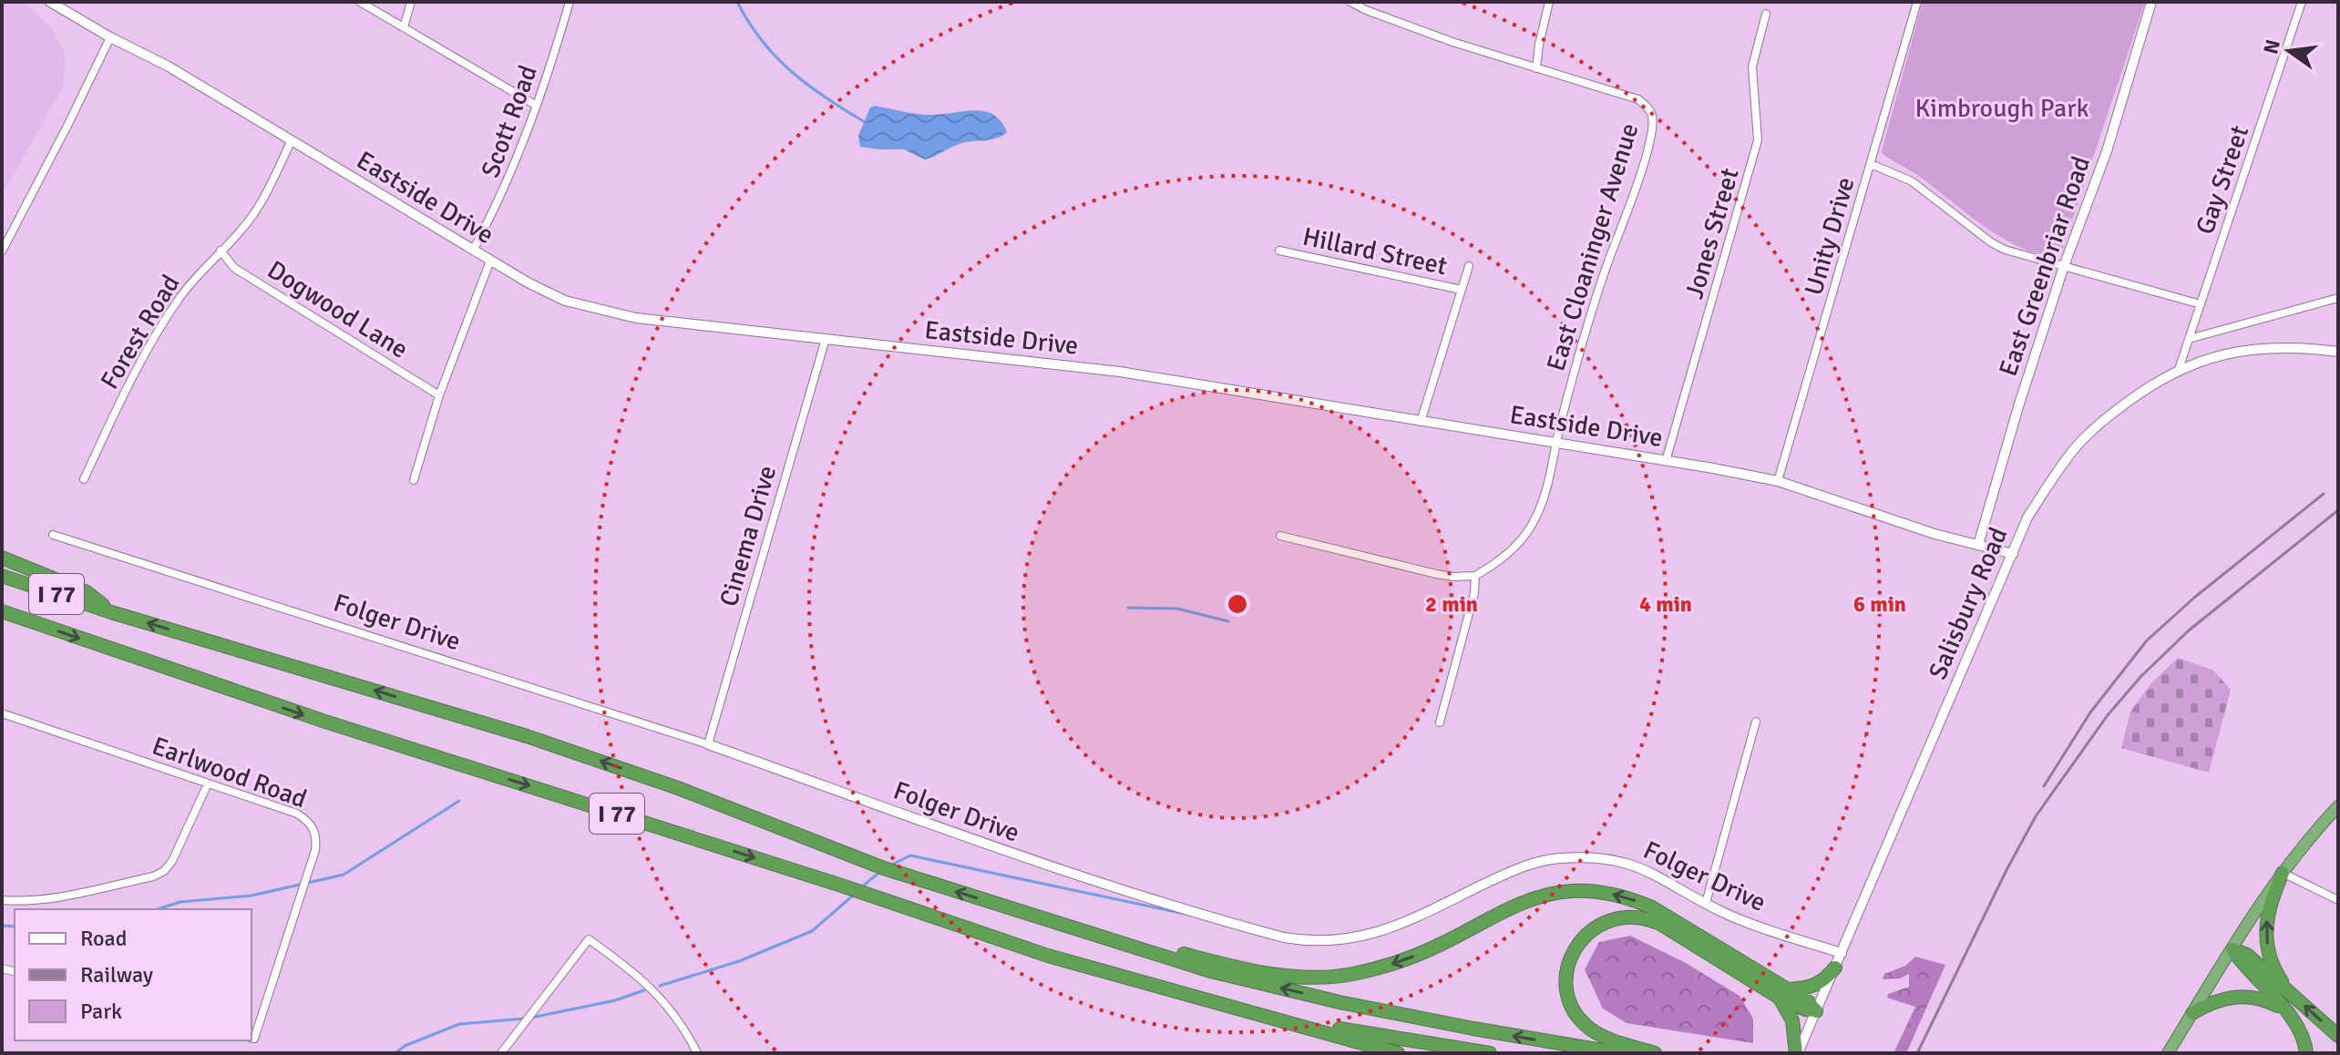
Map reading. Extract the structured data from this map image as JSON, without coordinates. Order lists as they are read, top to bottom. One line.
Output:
{"streets":{"highway":["I 77"],"street":["Scott Road","Gay Street","Eastside Drive","Jones Street","Unity Drive","East Cloaninger Avenue","Hillard Street","East Greenbriar Road","Dogwood Lane","Forest Road","Cinema Drive","Salisbury Road","Folger Drive","Earlwood Road"]},"crossings":[["Scott Road","Eastside Drive"],["Gay Street","Salisbury Road"],["Eastside Drive","Jones Street"],["Eastside Drive","Unity Drive"],["Eastside Drive","East Cloaninger Avenue"],["Eastside Drive","East Greenbriar Road"],["Eastside Drive","Forest Road"],["Eastside Drive","Cinema Drive"],["Eastside Drive","Salisbury Road"],["Dogwood Lane","Forest Road"],["Cinema Drive","Folger Drive"],["Salisbury Road","Folger Drive"]],"parks":["Kimbrough Park"],"legend":["Road","Railway","Park"],"north":"left","rings":["2 min","4 min","6 min"]}
